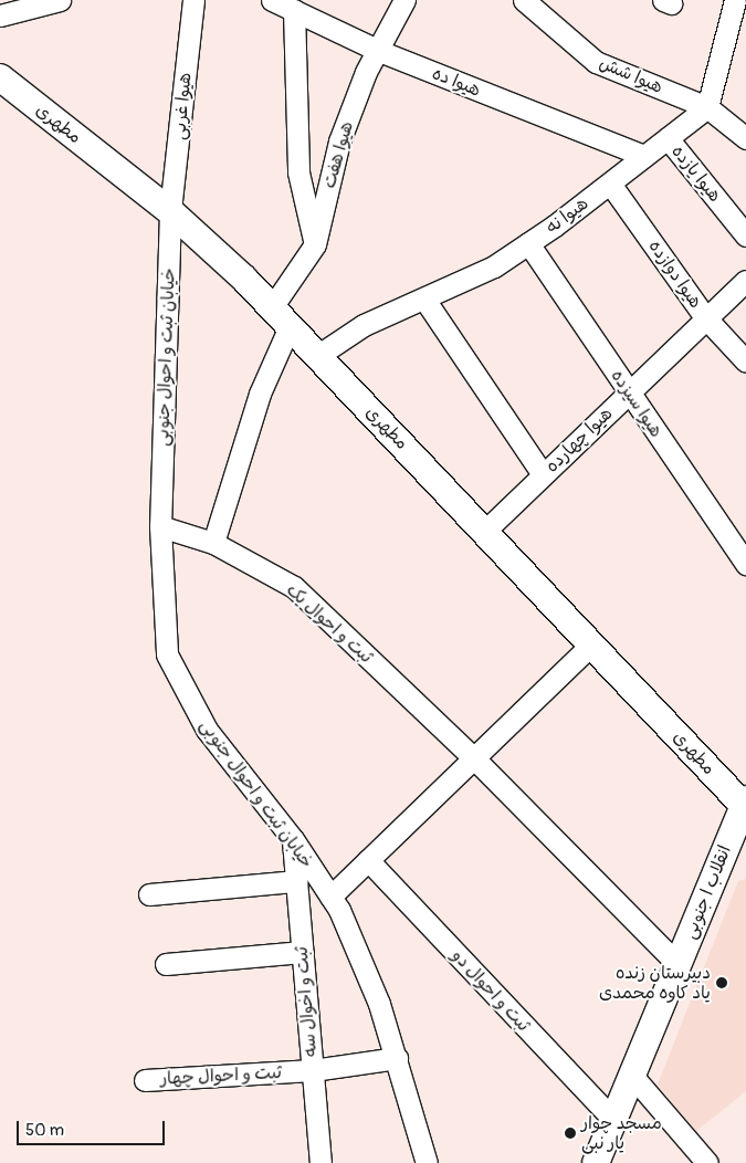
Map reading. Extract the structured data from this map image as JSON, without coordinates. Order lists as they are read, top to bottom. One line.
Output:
{"streets":{"main road":["مطهری","انقلاب ا جنوبی"],"street":["هیوا شش","هیوا ده","هیوا غربی","هیوا هفت","هیوا یازده","هیوا نه","هیوا دوازده","خیابان ثبت و احوال جنوبی","هیوا سیزده","هیوا چهارده","ثبت و احوال یک","ثبت و احوال دو","ثبت و اخوال سه","ثبت و احوال چهار"]},"crossings":[["هیوا شش","هیوا نه"],["هیوا ده","هیوا هفت"],["هیوا ده","هیوا نه"],["هیوا غربی","مطهری"],["هیوا غربی","خیابان ثبت و احوال جنوبی"],["مطهری","هیوا هفت"],["مطهری","هیوا نه"],["مطهری","خیابان ثبت و احوال جنوبی"],["مطهری","هیوا چهارده"],["مطهری","انقلاب ا جنوبی"],["هیوا یازده","هیوا نه"],["هیوا نه","هیوا دوازده"],["هیوا نه","هیوا سیزده"],["هیوا دوازده","هیوا چهارده"],["خیابان ثبت و احوال جنوبی","ثبت و احوال یک"],["خیابان ثبت و احوال جنوبی","ثبت و اخوال سه"],["خیابان ثبت و احوال جنوبی","ثبت و احوال چهار"],["هیوا سیزده","هیوا چهارده"],["ثبت و احوال یک","انقلاب ا جنوبی"],["انقلاب ا جنوبی","ثبت و احوال دو"],["ثبت و اخوال سه","ثبت و احوال چهار"]],"places":["دبیرستان زنده یاد کاوه محمدی","مسجد چوار یار نبی"],"scale_bar":"50 m"}
